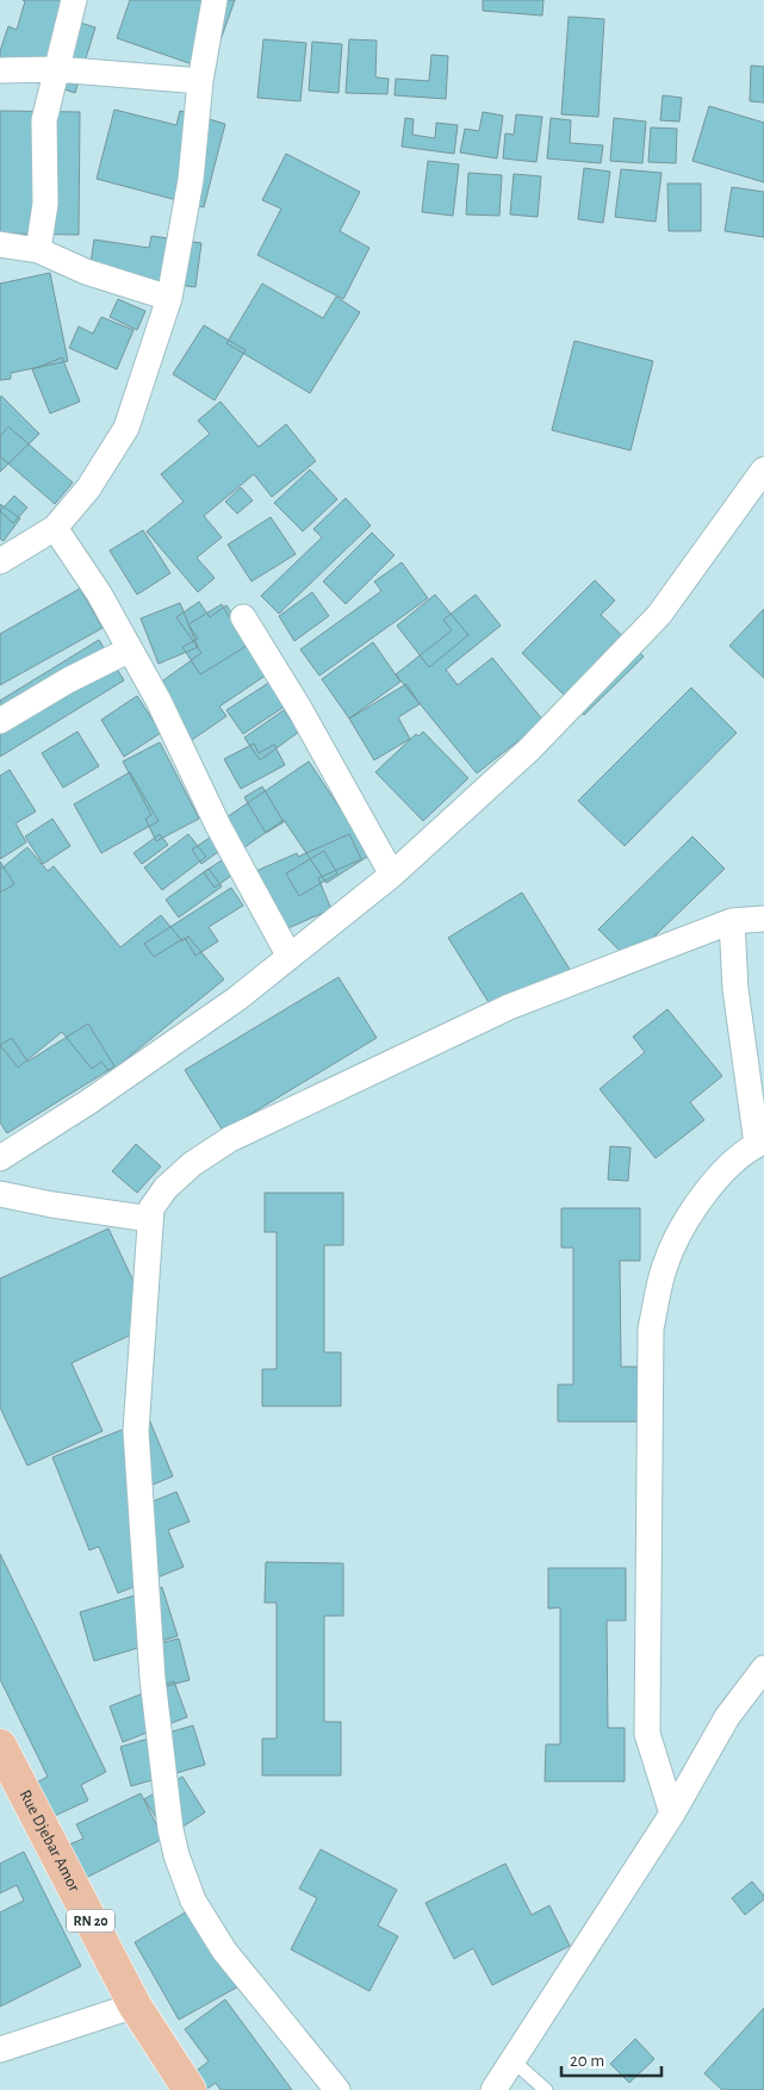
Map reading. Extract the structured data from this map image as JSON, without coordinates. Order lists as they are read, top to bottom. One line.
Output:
{"streets":{"main road":["Rue Djebar Amor","RN 20"]},"scale_bar":"20 m"}
